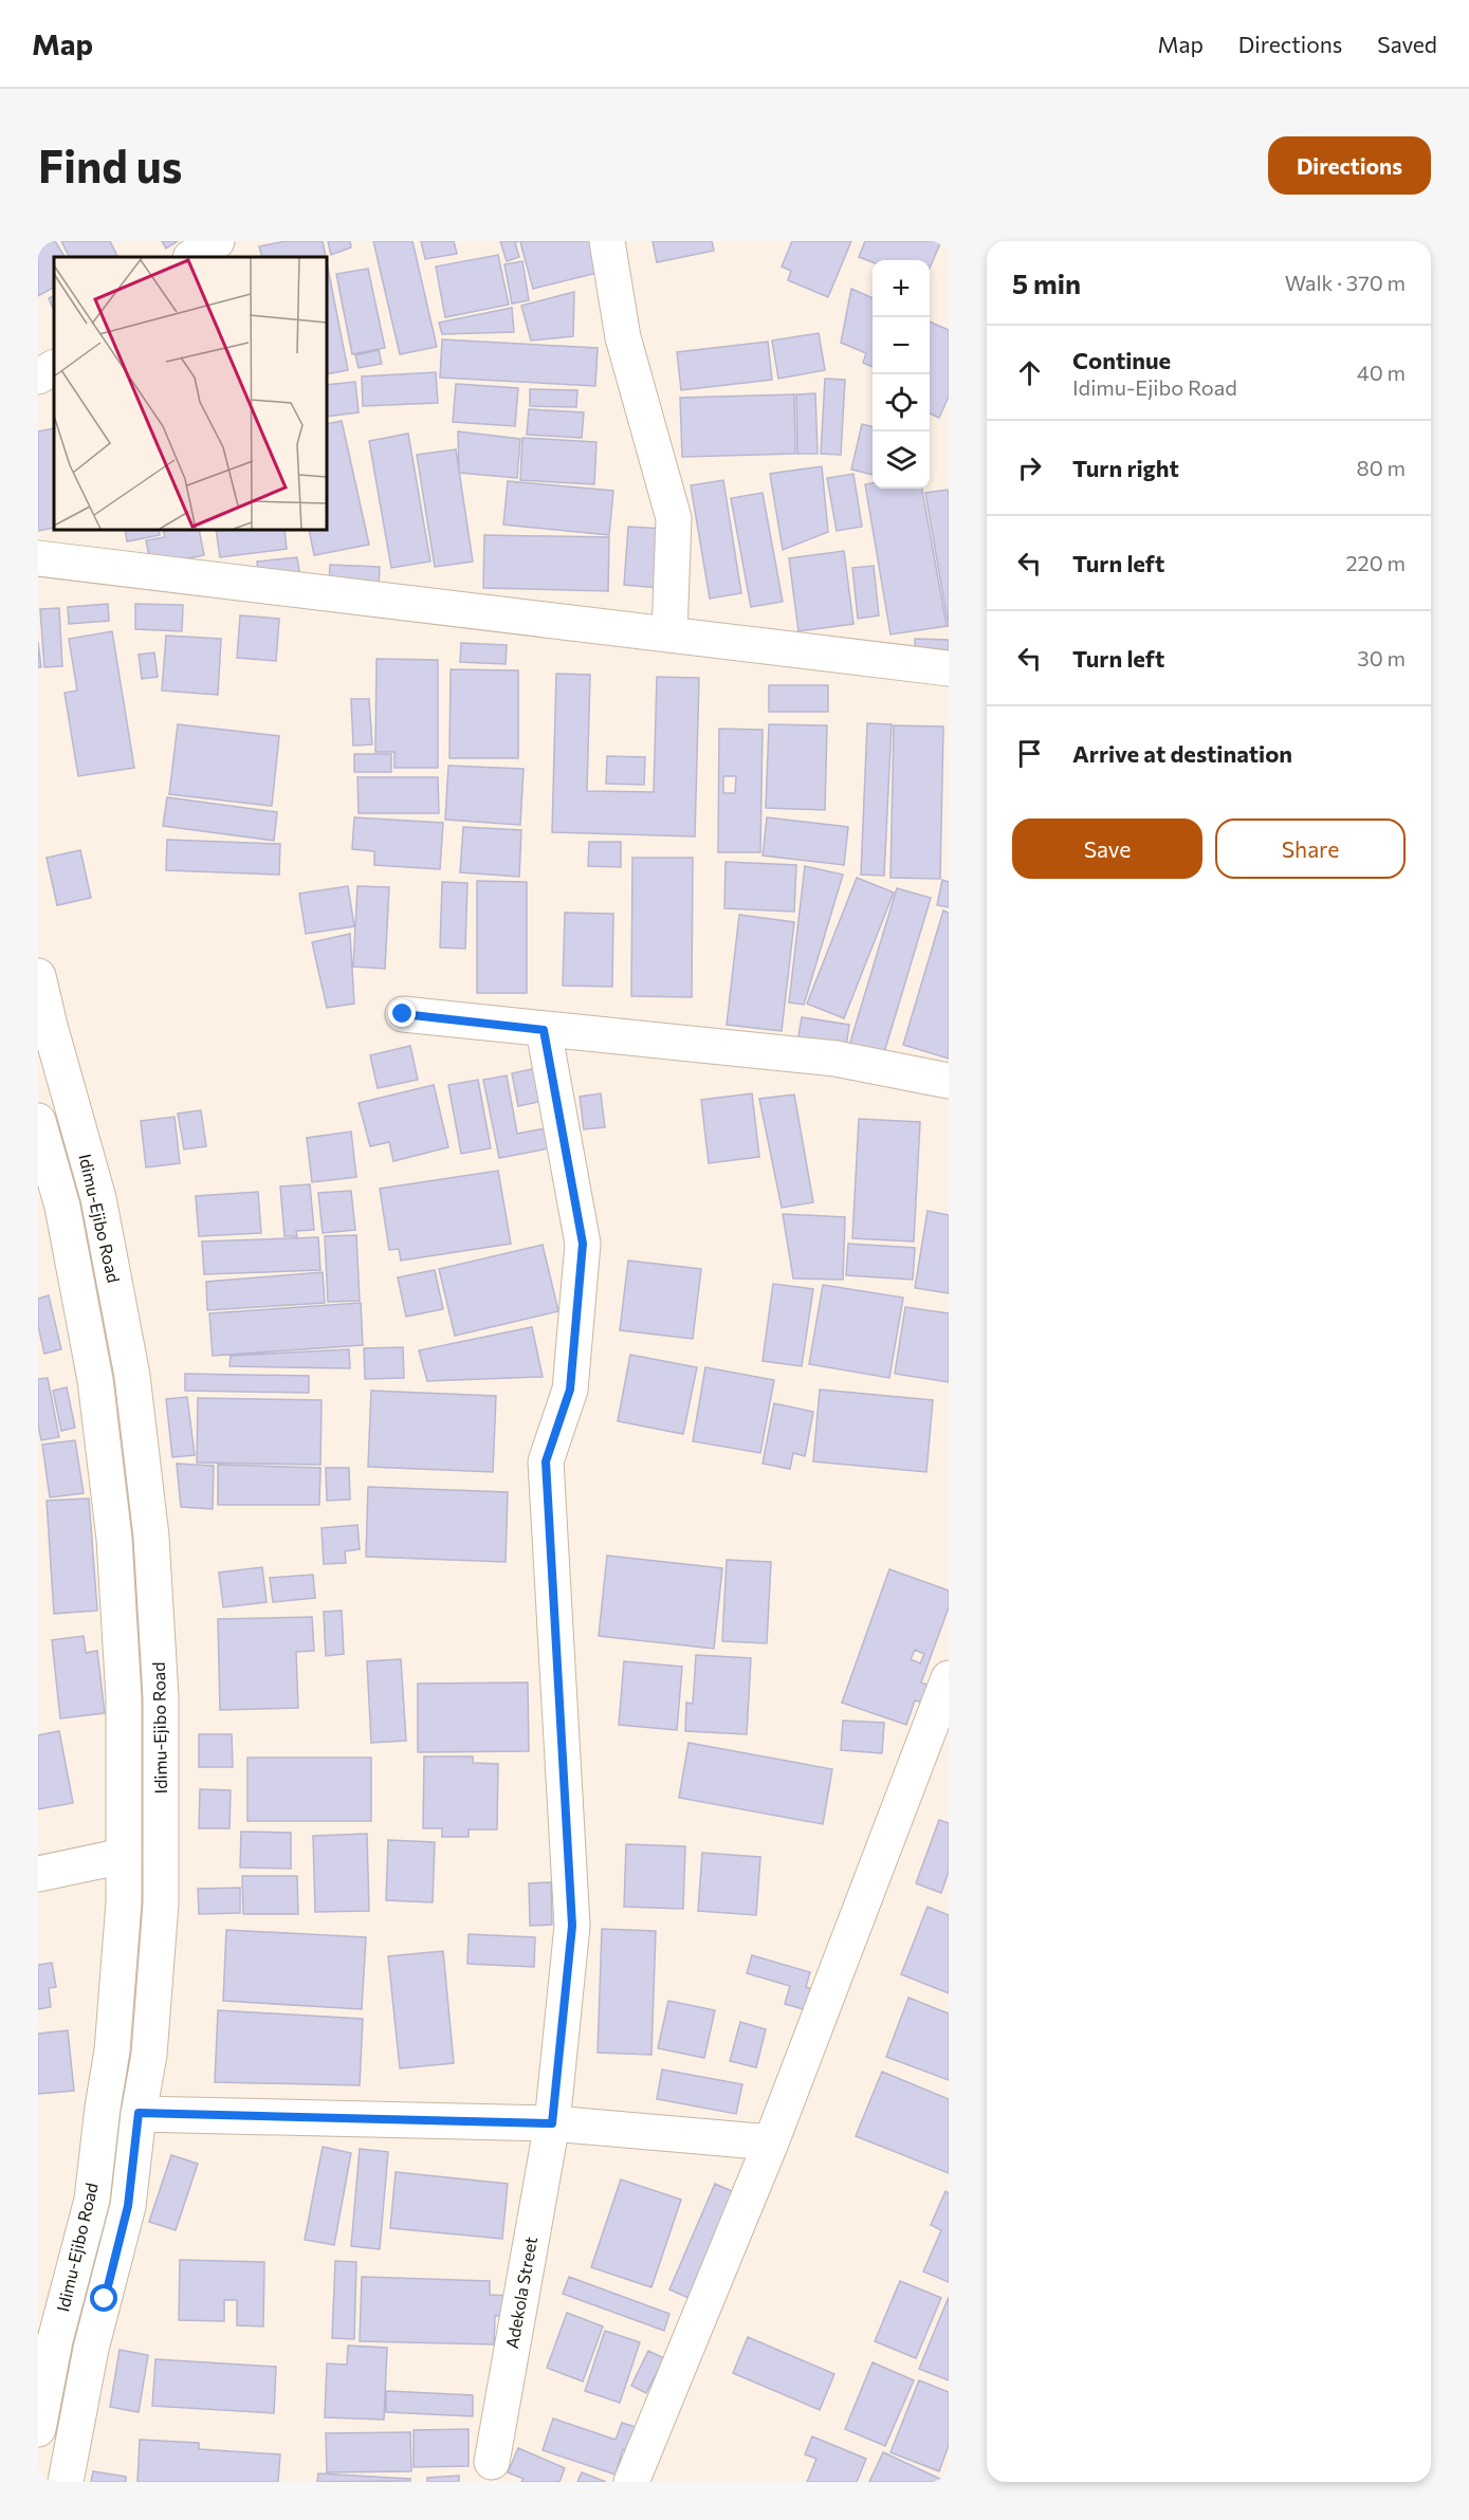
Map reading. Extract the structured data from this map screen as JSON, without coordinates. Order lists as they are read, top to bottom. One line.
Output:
{"streets":{"street":["Idimu-Ejibo Road","Adekola Street"]},"page":{"header":"Map","nav":["Map","Directions","Saved"],"buttons":["Directions",["Save","Share"]],"title":"Find us","heading":["5 min","Walk · 370 m"],"map_buttons":["+","−"],"list":[["Continue","Idimu-Ejibo Road","40 m"],["Turn right","80 m"],["Turn left","220 m"],["Turn left","30 m"],"Arrive at destination"]}}
